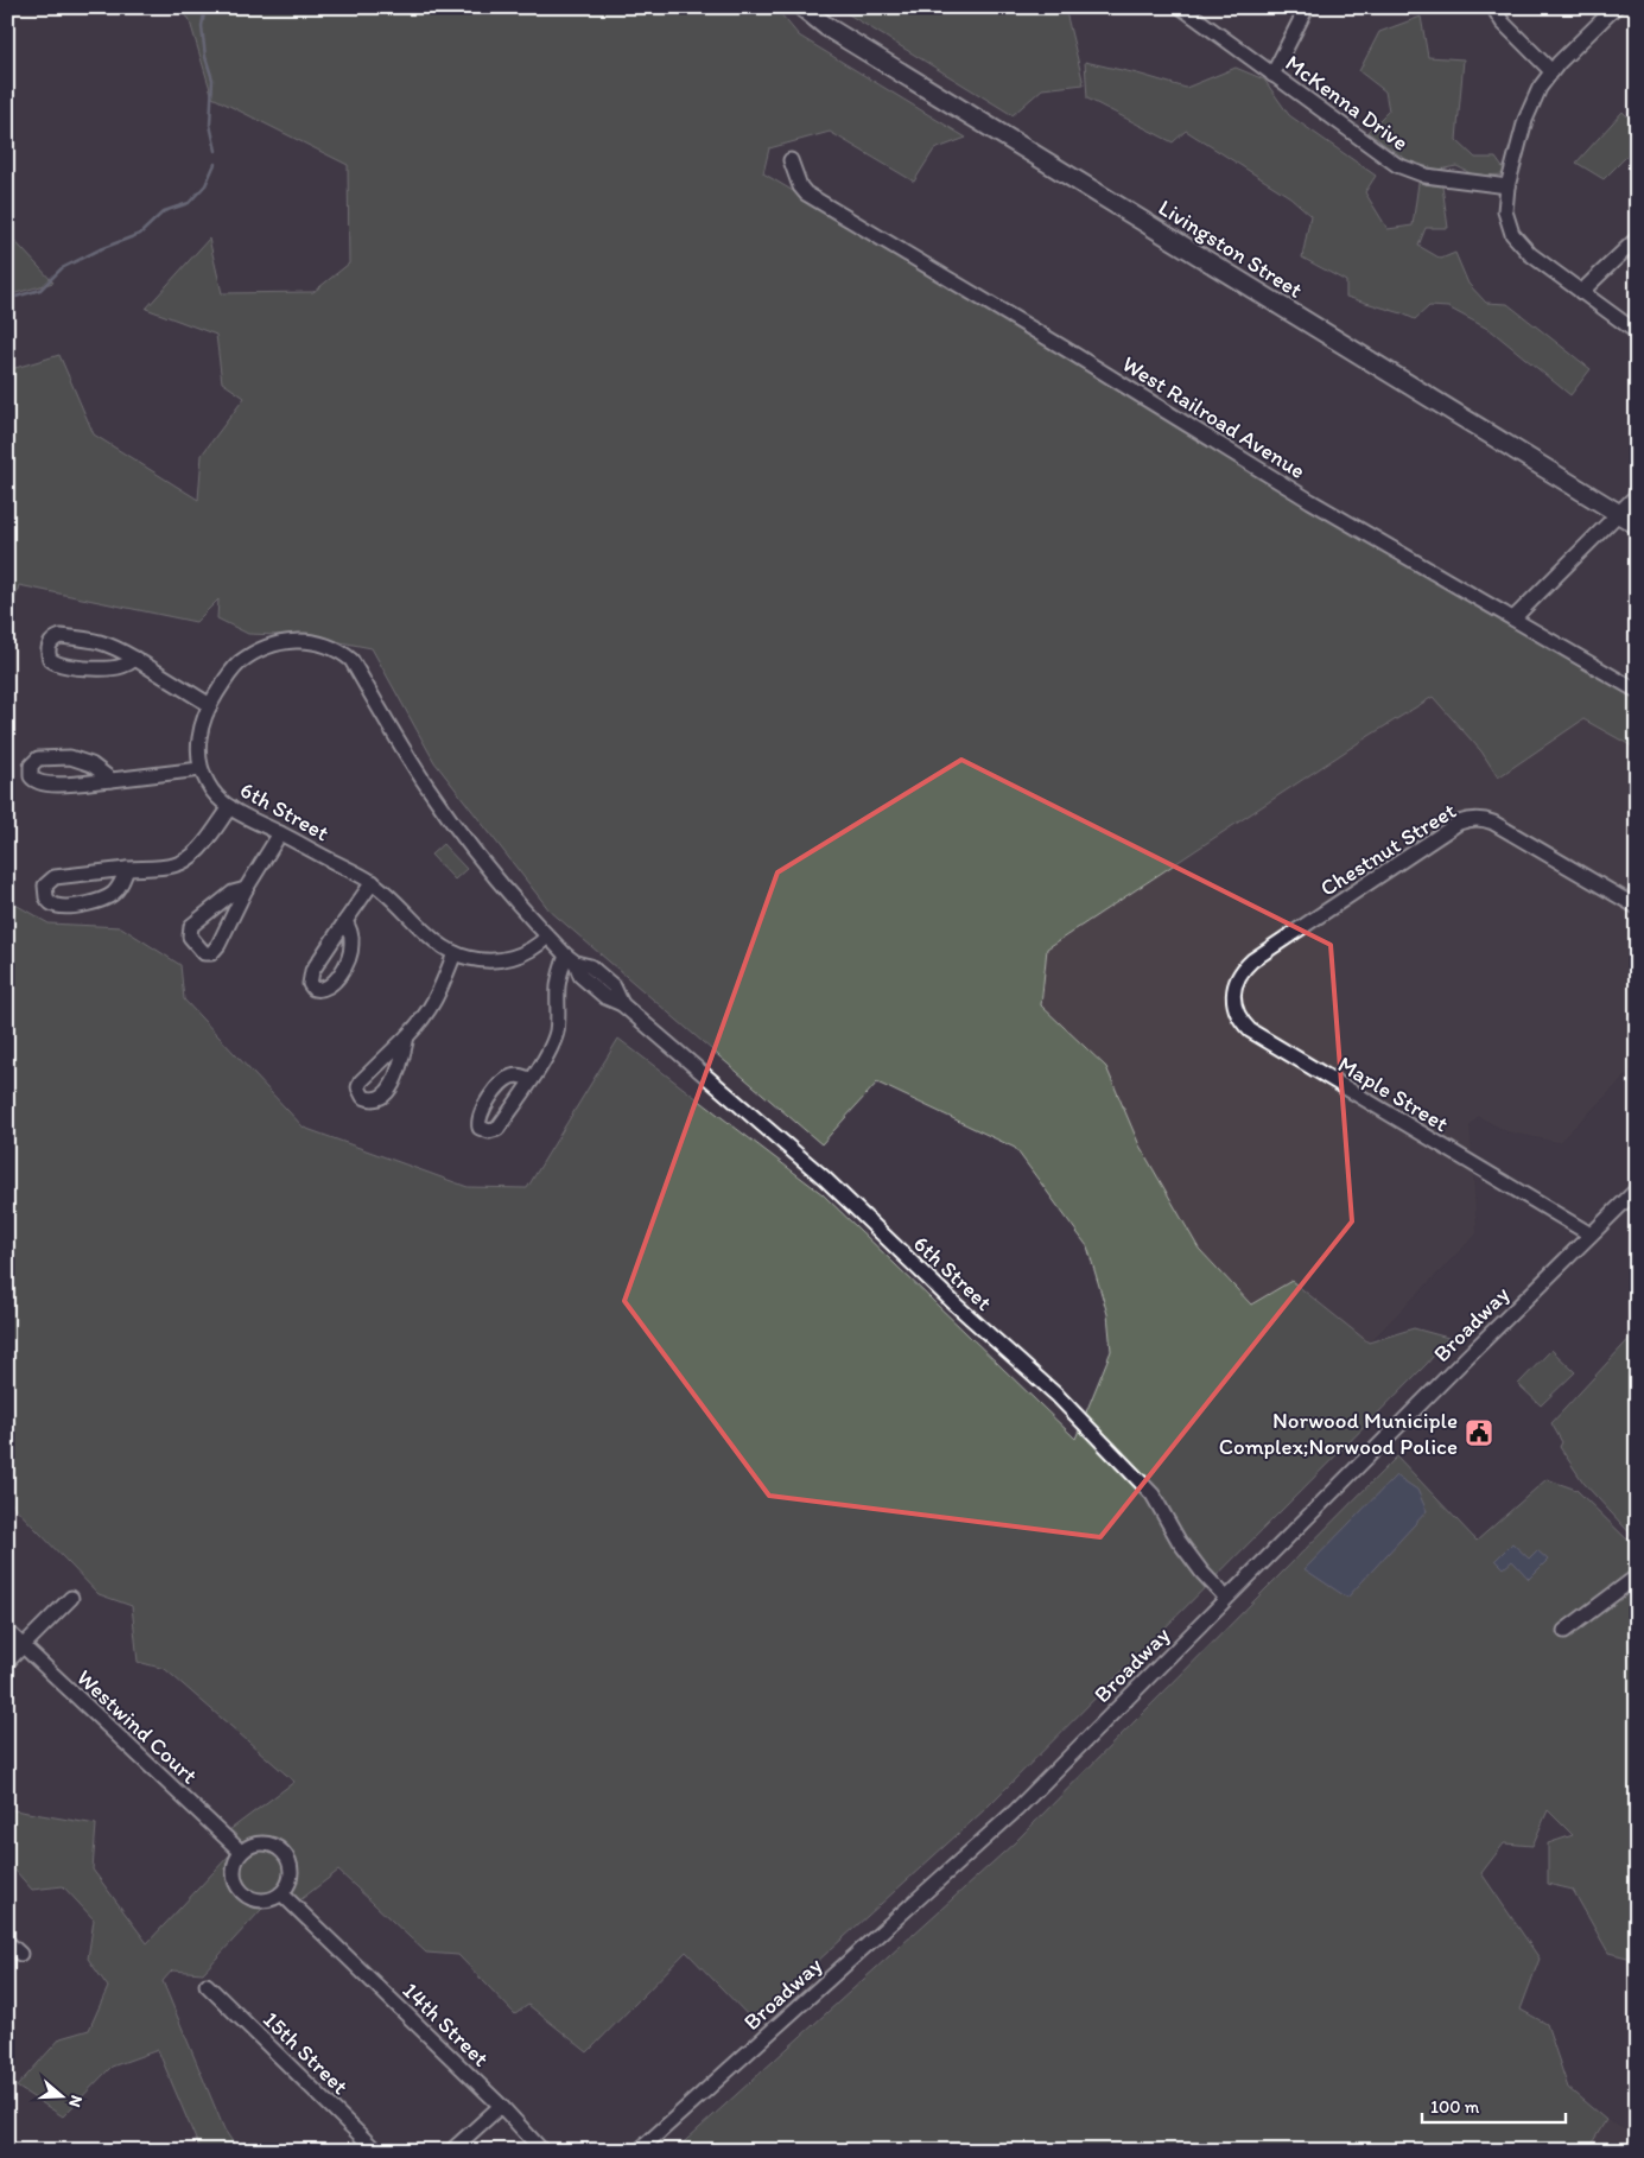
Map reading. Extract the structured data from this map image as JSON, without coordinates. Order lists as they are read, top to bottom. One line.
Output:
{"streets":{"main road":["Livingston Street"],"street":["McKenna Drive","West Railroad Avenue","6th Street","Chestnut Street","Maple Street","Broadway","Westwind Court","14th Street","15th Street"]},"crossings":[["6th Street","Broadway"],["Chestnut Street","Maple Street"],["Maple Street","Broadway"],["Westwind Court","14th Street"]],"places":{"public building":["Norwood Municiple Complex;Norwood Police"]},"scale_bar":"100 m","north":"right"}
